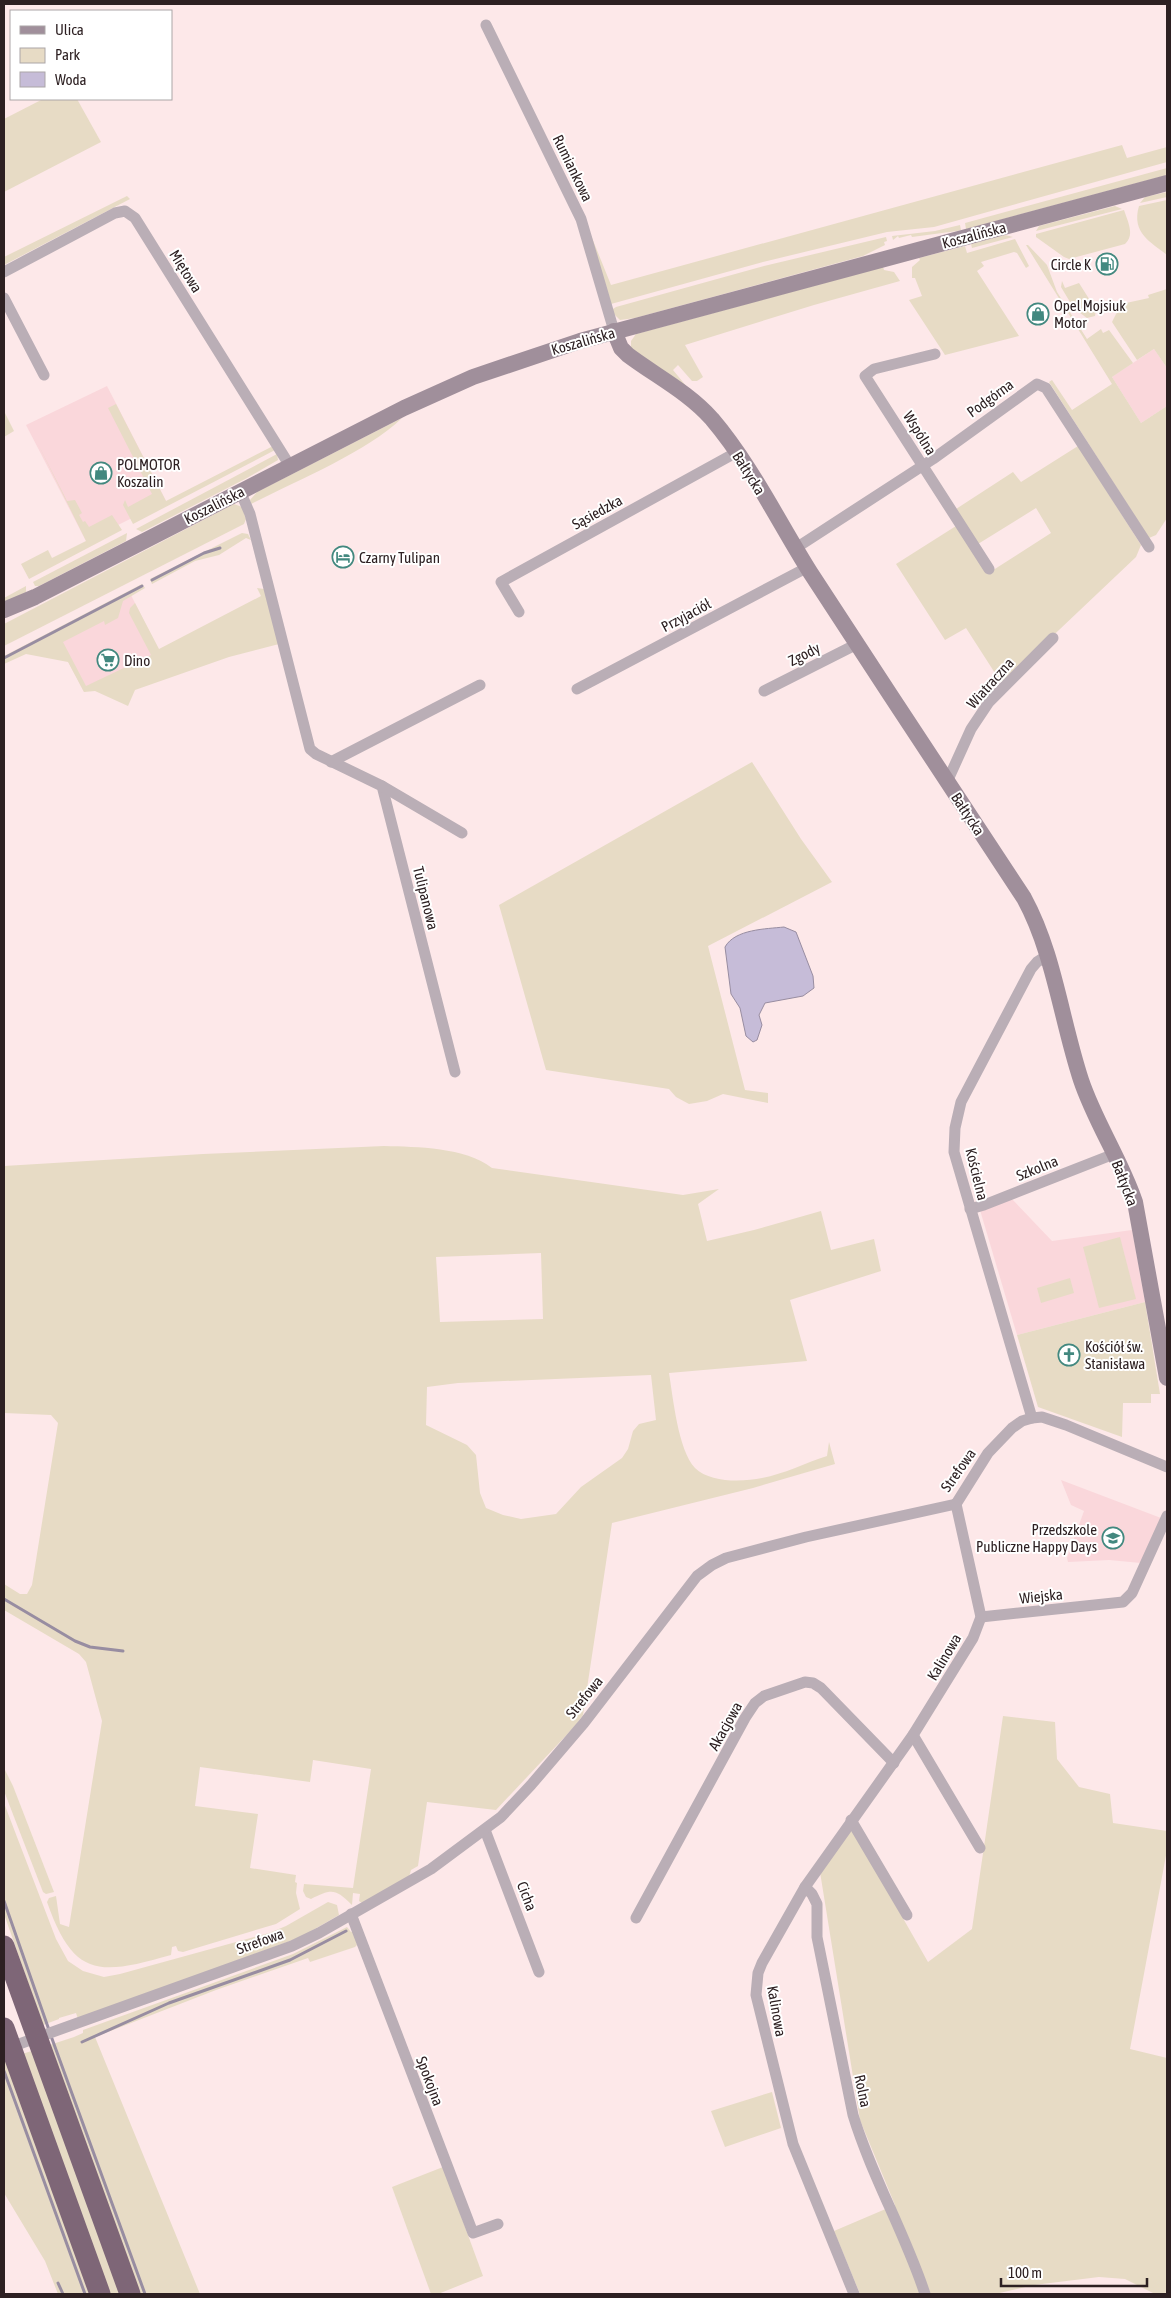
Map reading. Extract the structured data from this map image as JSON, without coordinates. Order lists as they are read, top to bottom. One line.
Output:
{"streets":{"main road":["Koszalińska","Bałtycka"],"street":["Rumiankowa","Miętowa","Podgórna","Wspólna","Sąsiedzka","Przyjaciół","Zgody","Wiatraczna","Tulipanowa","Szkolna","Kościelna","Strefowa","Wiejska","Kalinowa","Akacjowa","Cicha","Spokojna","Rolna"]},"crossings":[["Rumiankowa","Koszalińska"],["Rumiankowa","Bałtycka"],["Koszalińska","Miętowa"],["Koszalińska","Bałtycka"],["Podgórna","Wspólna"],["Podgórna","Bałtycka"],["Bałtycka","Sąsiedzka"],["Bałtycka","Przyjaciół"],["Bałtycka","Zgody"],["Bałtycka","Wiatraczna"],["Bałtycka","Szkolna"],["Bałtycka","Kościelna"],["Szkolna","Kościelna"],["Kościelna","Strefowa"],["Strefowa","Cicha"],["Strefowa","Spokojna"],["Wiejska","Kalinowa"],["Kalinowa","Akacjowa"],["Kalinowa","Rolna"]],"places":{"fuel station":["Circle K"],"shop":["Opel Mojsiuk Motor","POLMOTOR Koszalin"],"hotel":["Czarny Tulipan"],"supermarket":["Dino"],"church":["Kościół św. Stanisława"],"school or university":["Przedszkole Publiczne Happy Days"]},"legend":["Ulica","Park","Woda"],"scale_bar":"100 m"}
